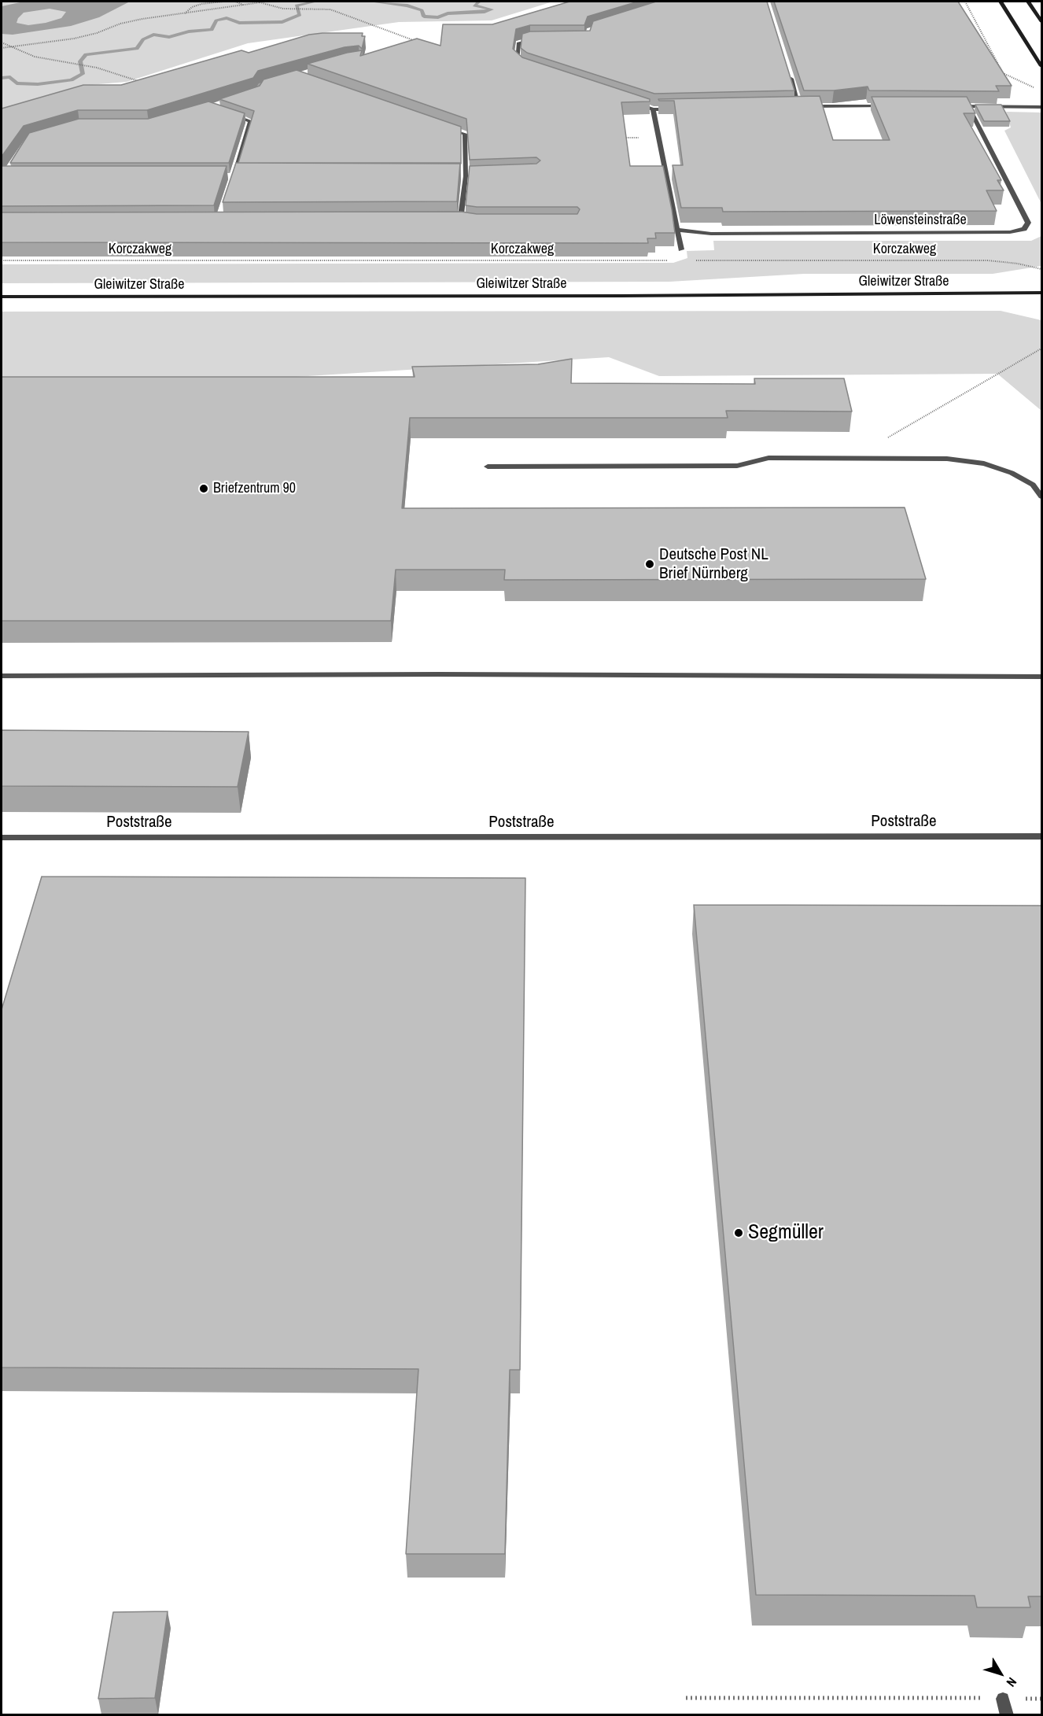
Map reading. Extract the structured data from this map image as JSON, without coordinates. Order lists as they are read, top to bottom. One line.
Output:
{"streets":{"main road":["Gleiwitzer Straße"],"street":["Löwensteinstraße","Poststraße"],"path":["Korczakweg"]},"places":["Briefzentrum 90","Deutsche Post NL Brief Nürnberg","Segmüller"],"north":"bottom right"}
